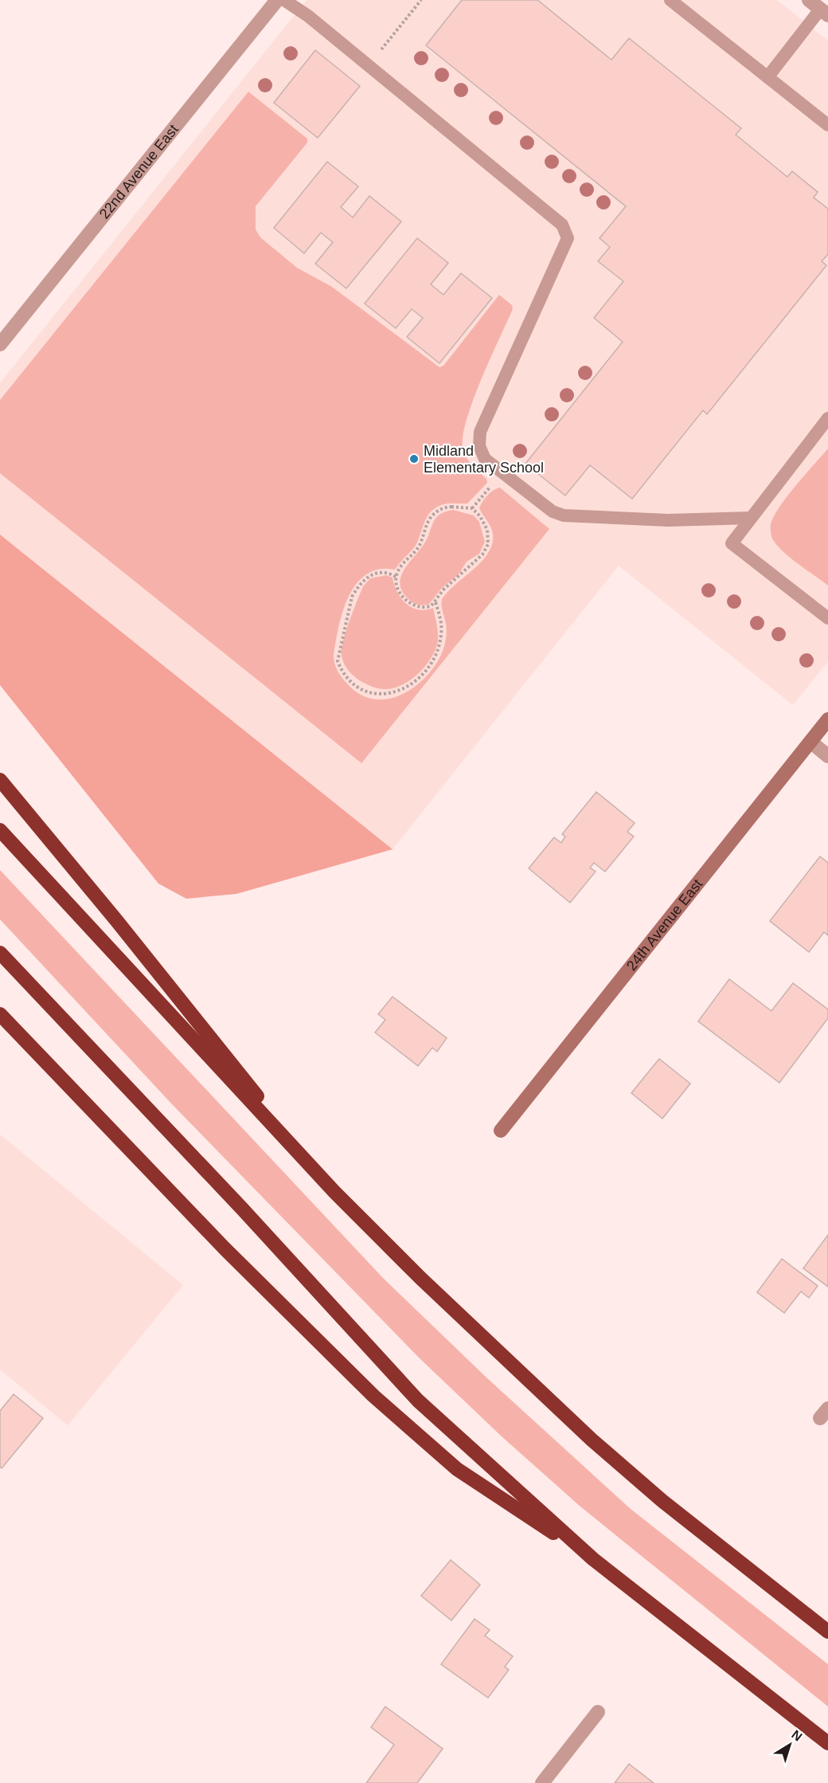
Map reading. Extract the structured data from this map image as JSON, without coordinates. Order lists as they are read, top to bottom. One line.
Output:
{"streets":{"street":["22nd Avenue East","24th Avenue East"]},"places":["Midland Elementary School"],"north":"top right"}
